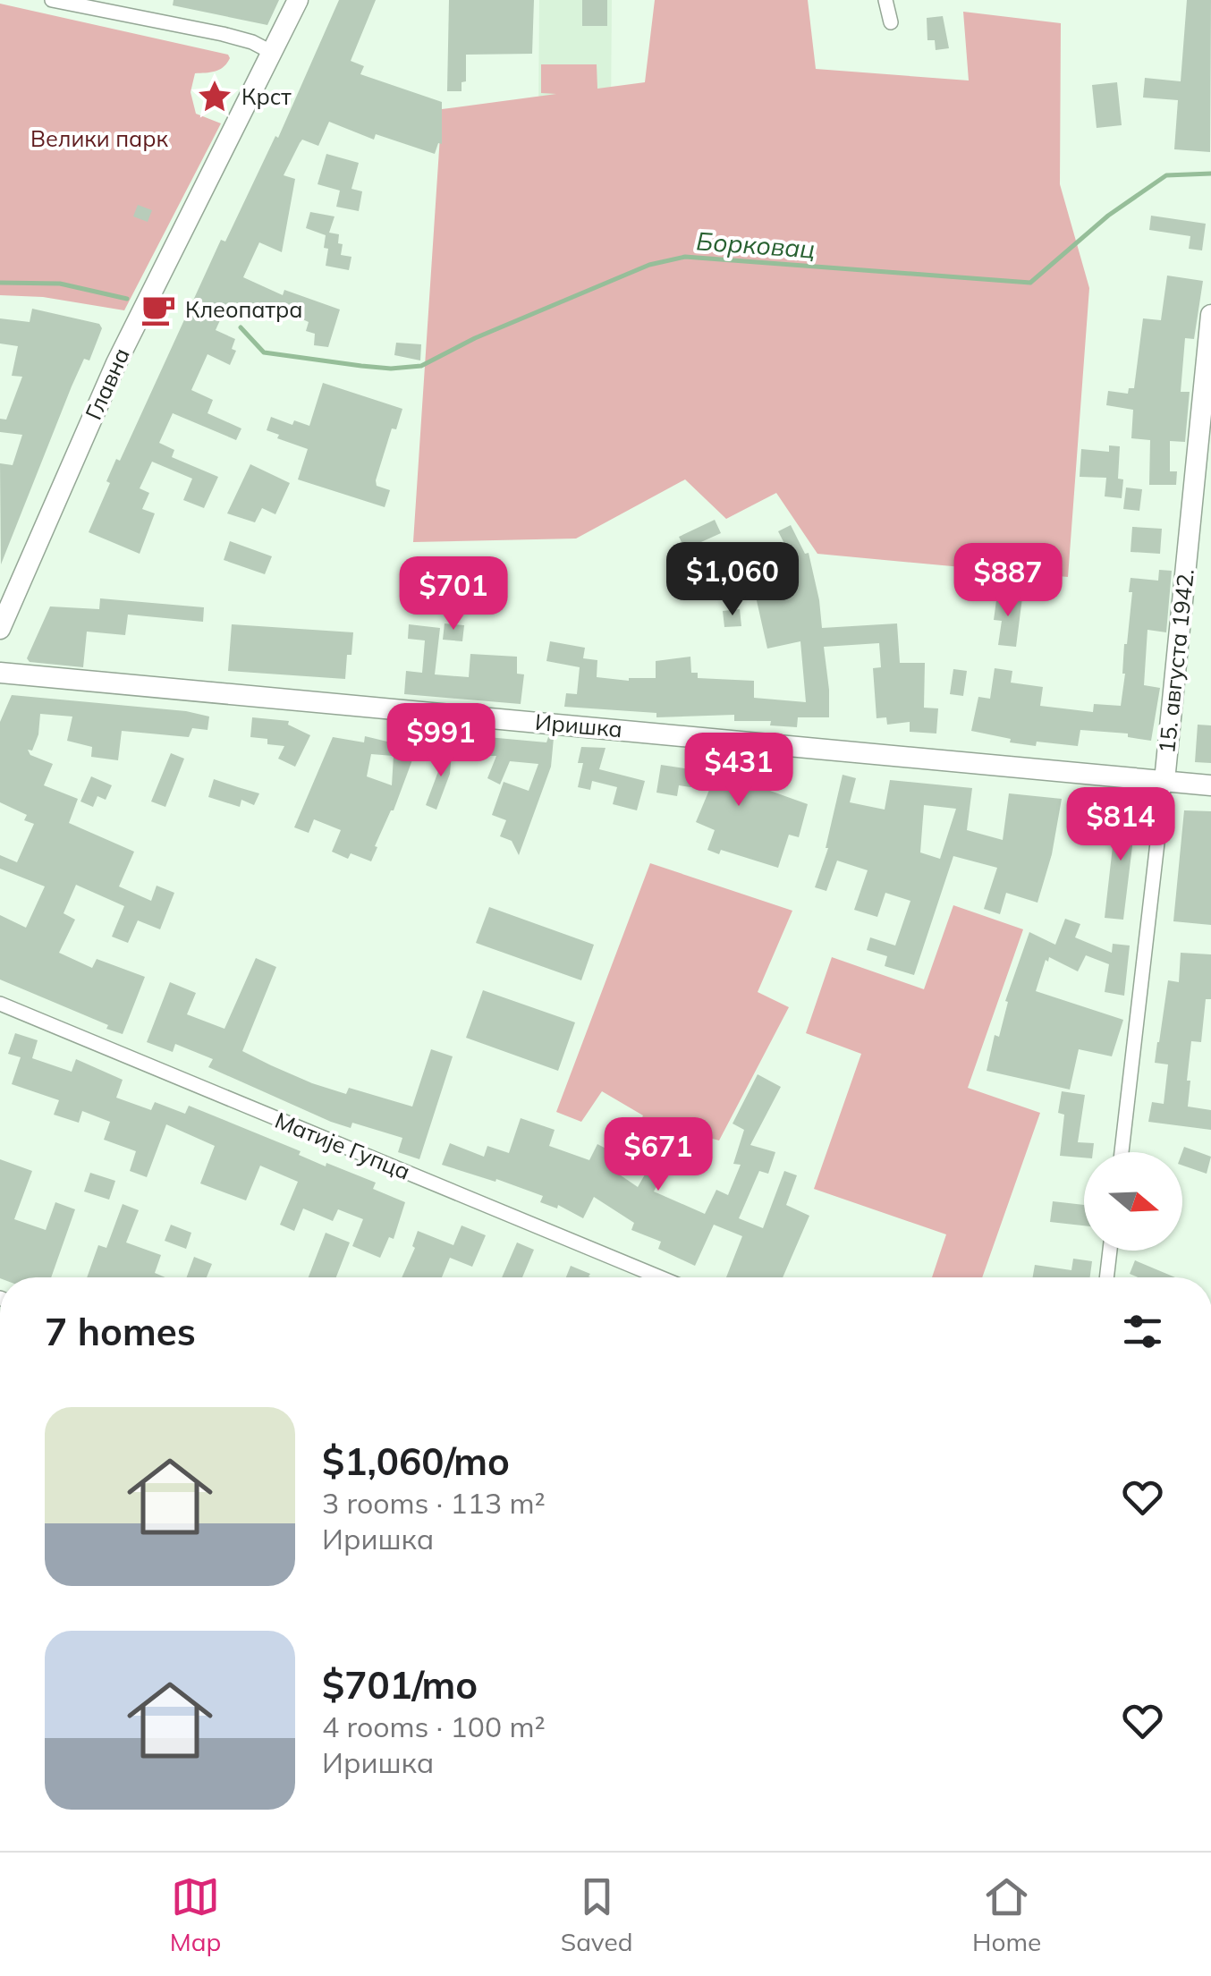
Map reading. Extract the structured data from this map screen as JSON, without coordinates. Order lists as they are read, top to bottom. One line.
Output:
{"streets":{"street":["Главна","15. августа 1942.","Иришка","Матије Гупца"]},"crossings":[["15. августа 1942.","Иришка"]],"water":["Борковац"],"parks":["Велики парк"],"places":{"place":["Крст"],"cafe":["Клеопатра"]},"north":"right","page":{"price":["$1,060","$887","$701","$991","$431","$814","$671"],"heading":"7 homes","list":[{"name":"$1,060/mo","note":"3 rooms · 113 m² · Иришка"},{"name":"$701/mo","note":"4 rooms · 100 m² · Иришка"}],"tabs":["Map","Saved","Home"]}}
